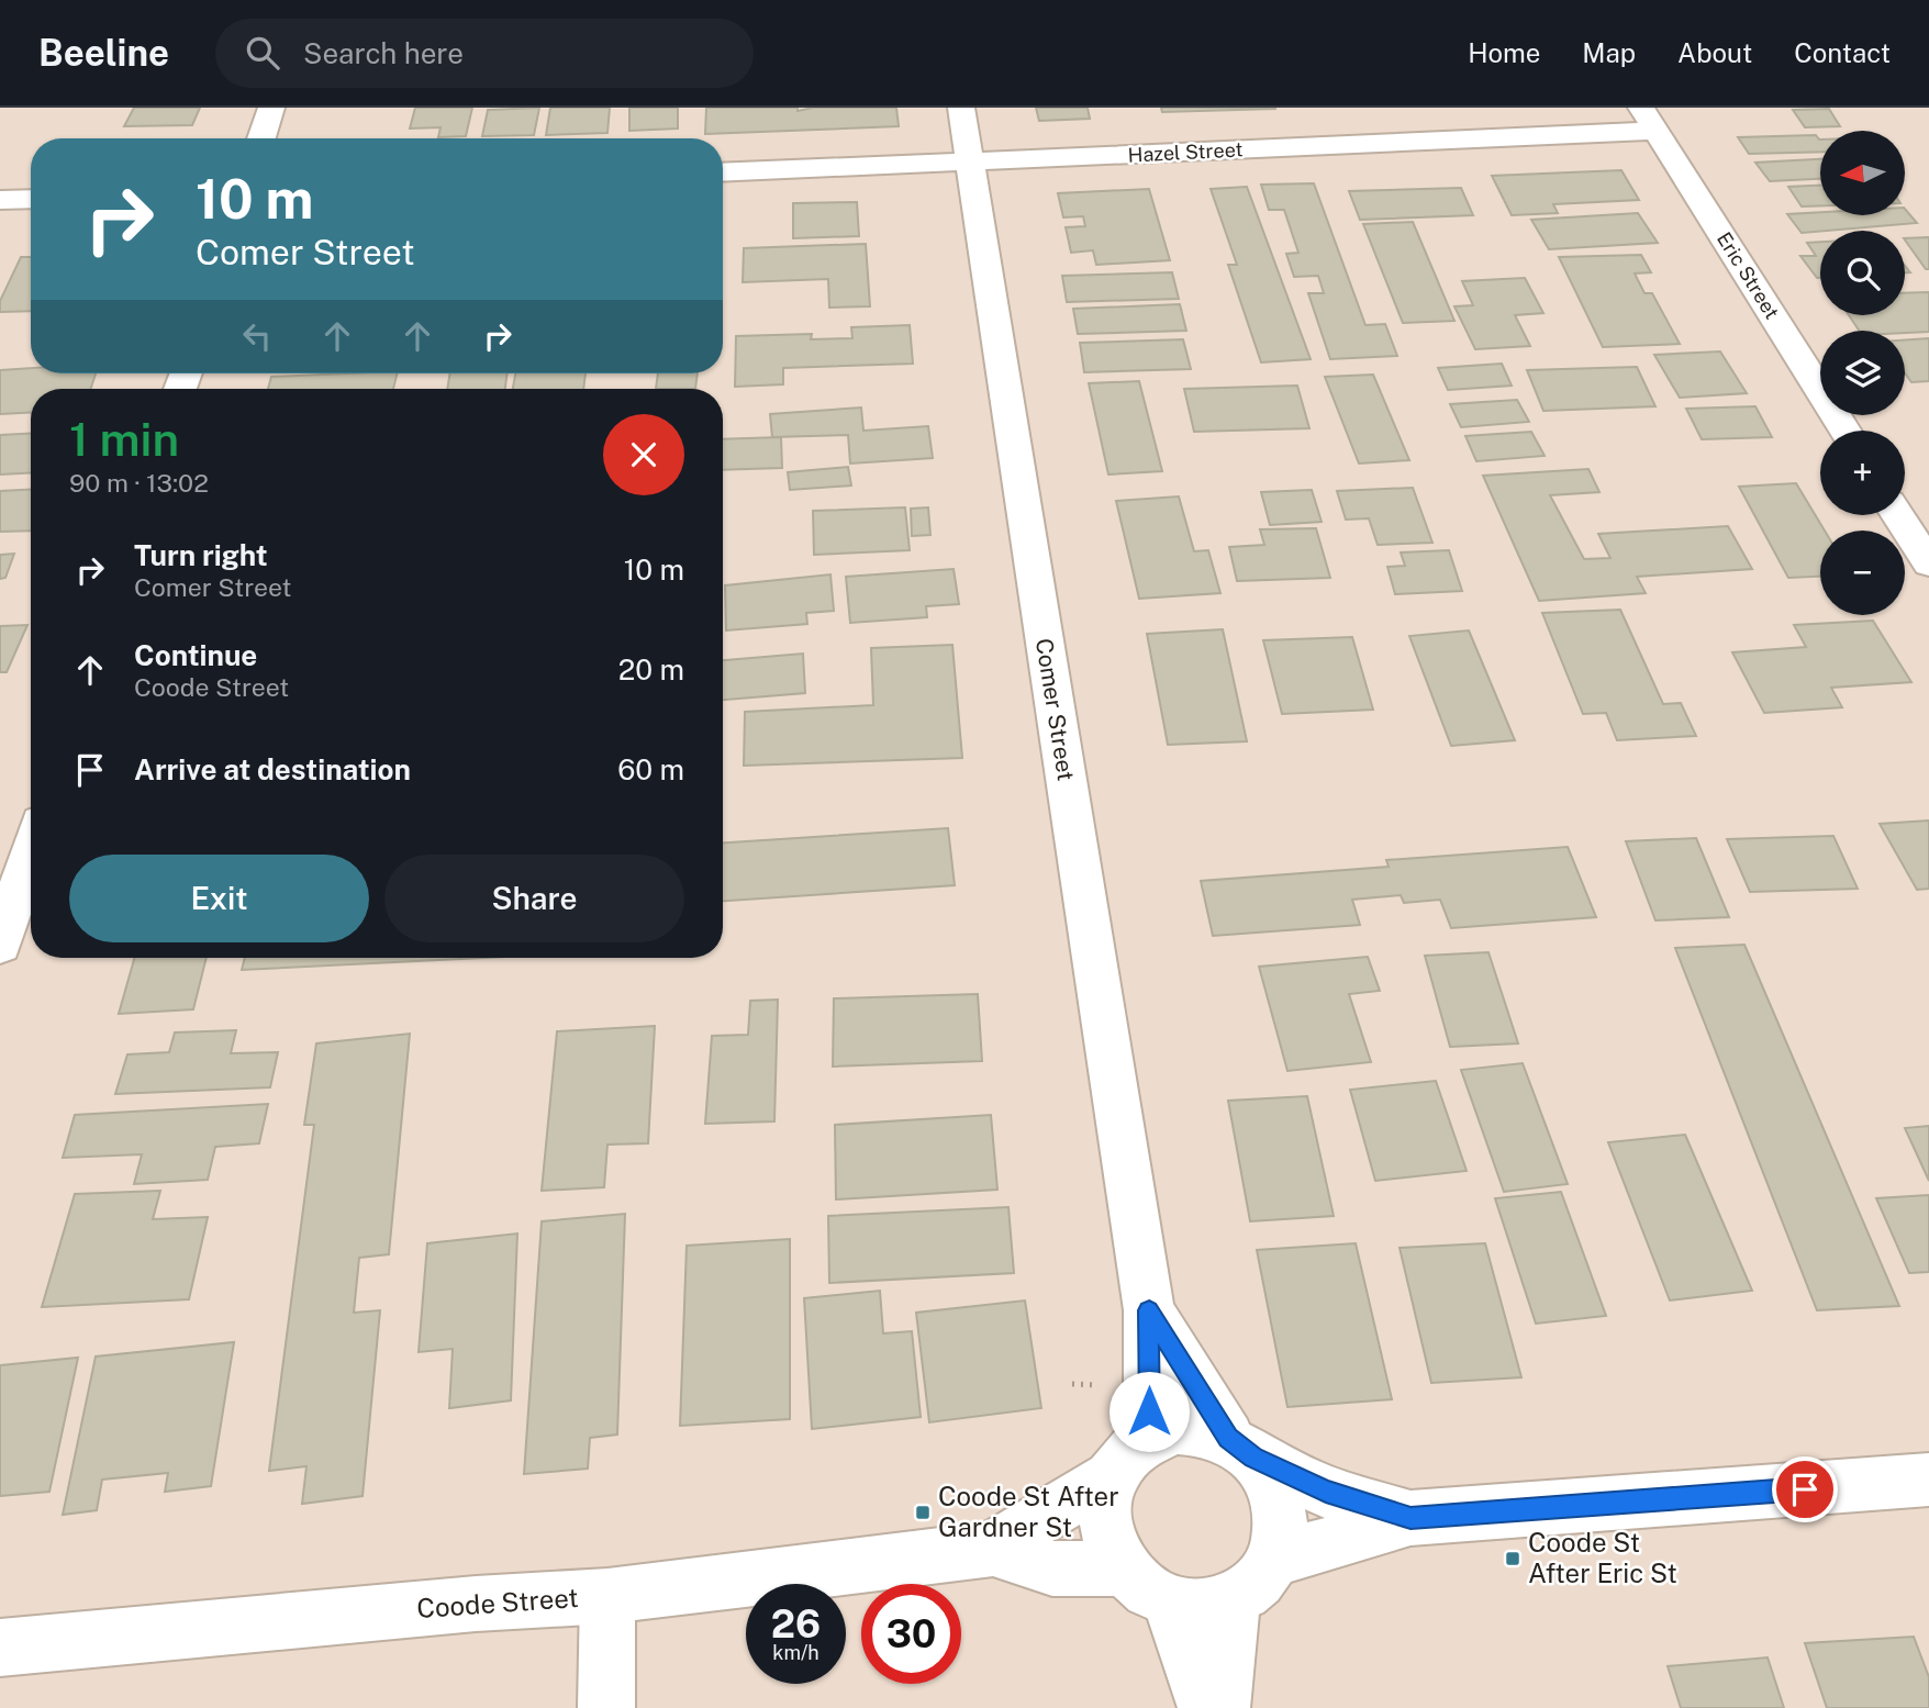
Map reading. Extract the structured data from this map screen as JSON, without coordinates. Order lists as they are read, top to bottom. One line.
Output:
{"streets":{"street":["Hazel Street","Eric Street","Comer Street","Coode Street"]},"crossings":[["Hazel Street","Eric Street"],["Hazel Street","Comer Street"],["Comer Street","Coode Street"]],"places":{"transit":["Coode St After Gardner St","Coode St After Eric St"]},"north":"left","page":{"header":"Beeline","search":"Search here","nav":["Home","Map","About","Contact"],"map_buttons":["+","−"],"turn":["10 m","Comer Street"],"heading":["1 min","90 m · 13:02"],"list":[{"name":"Turn right","note":"Comer Street","value":"10 m"},{"name":"Continue","note":"Coode Street","value":"20 m"},{"name":"Arrive at destination","value":"60 m"}],"buttons":["Exit","Share"],"speed":"26 km/h","limit":"30"}}
